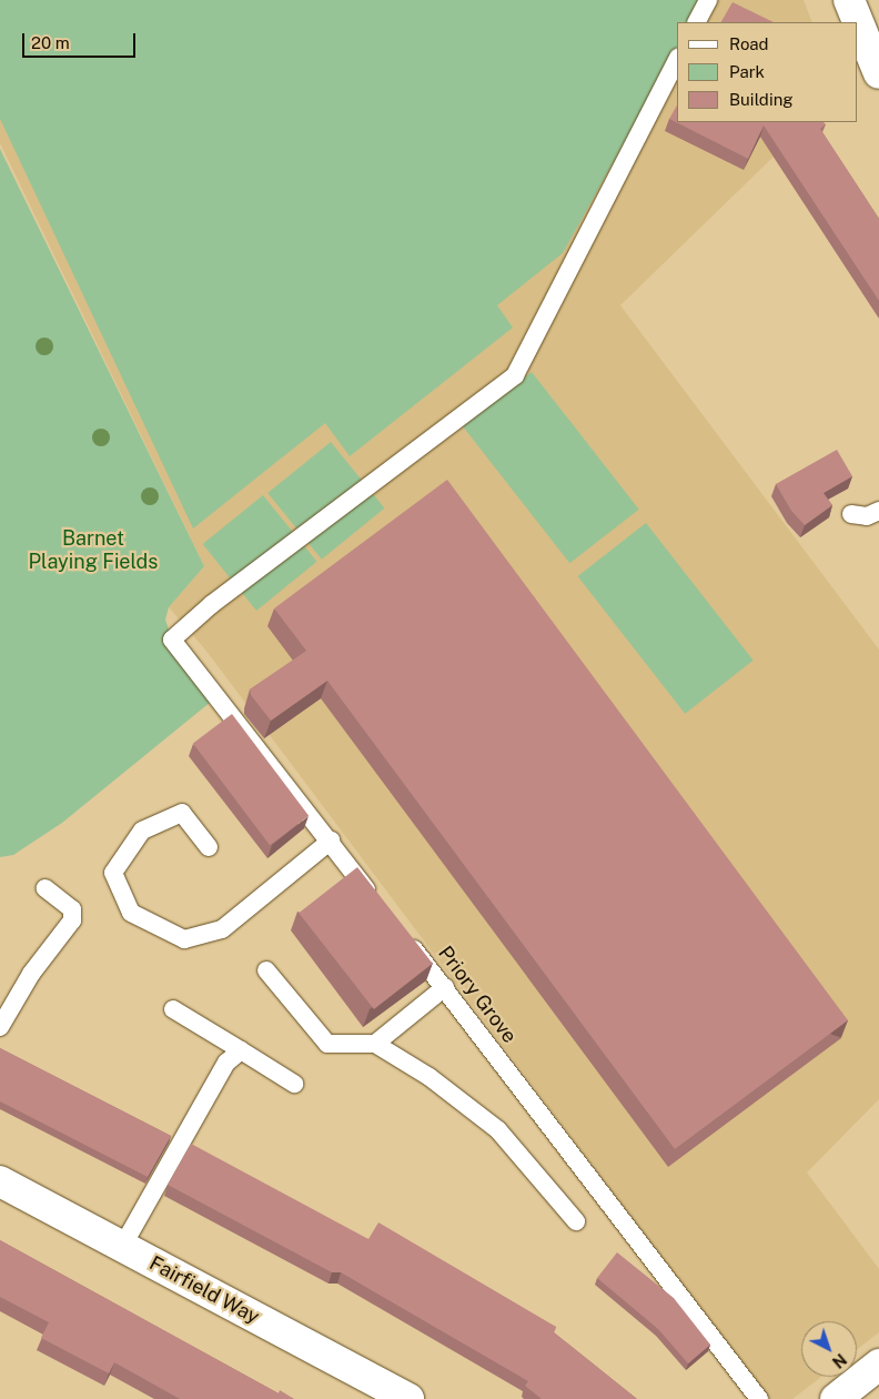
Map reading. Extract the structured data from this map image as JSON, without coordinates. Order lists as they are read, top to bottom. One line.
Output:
{"streets":{"street":["Fairfield Way"],"lane":["Priory Grove"]},"parks":["Barnet Playing Fields"],"legend":["Road","Park","Building"],"scale_bar":"20 m","north":"bottom right"}
